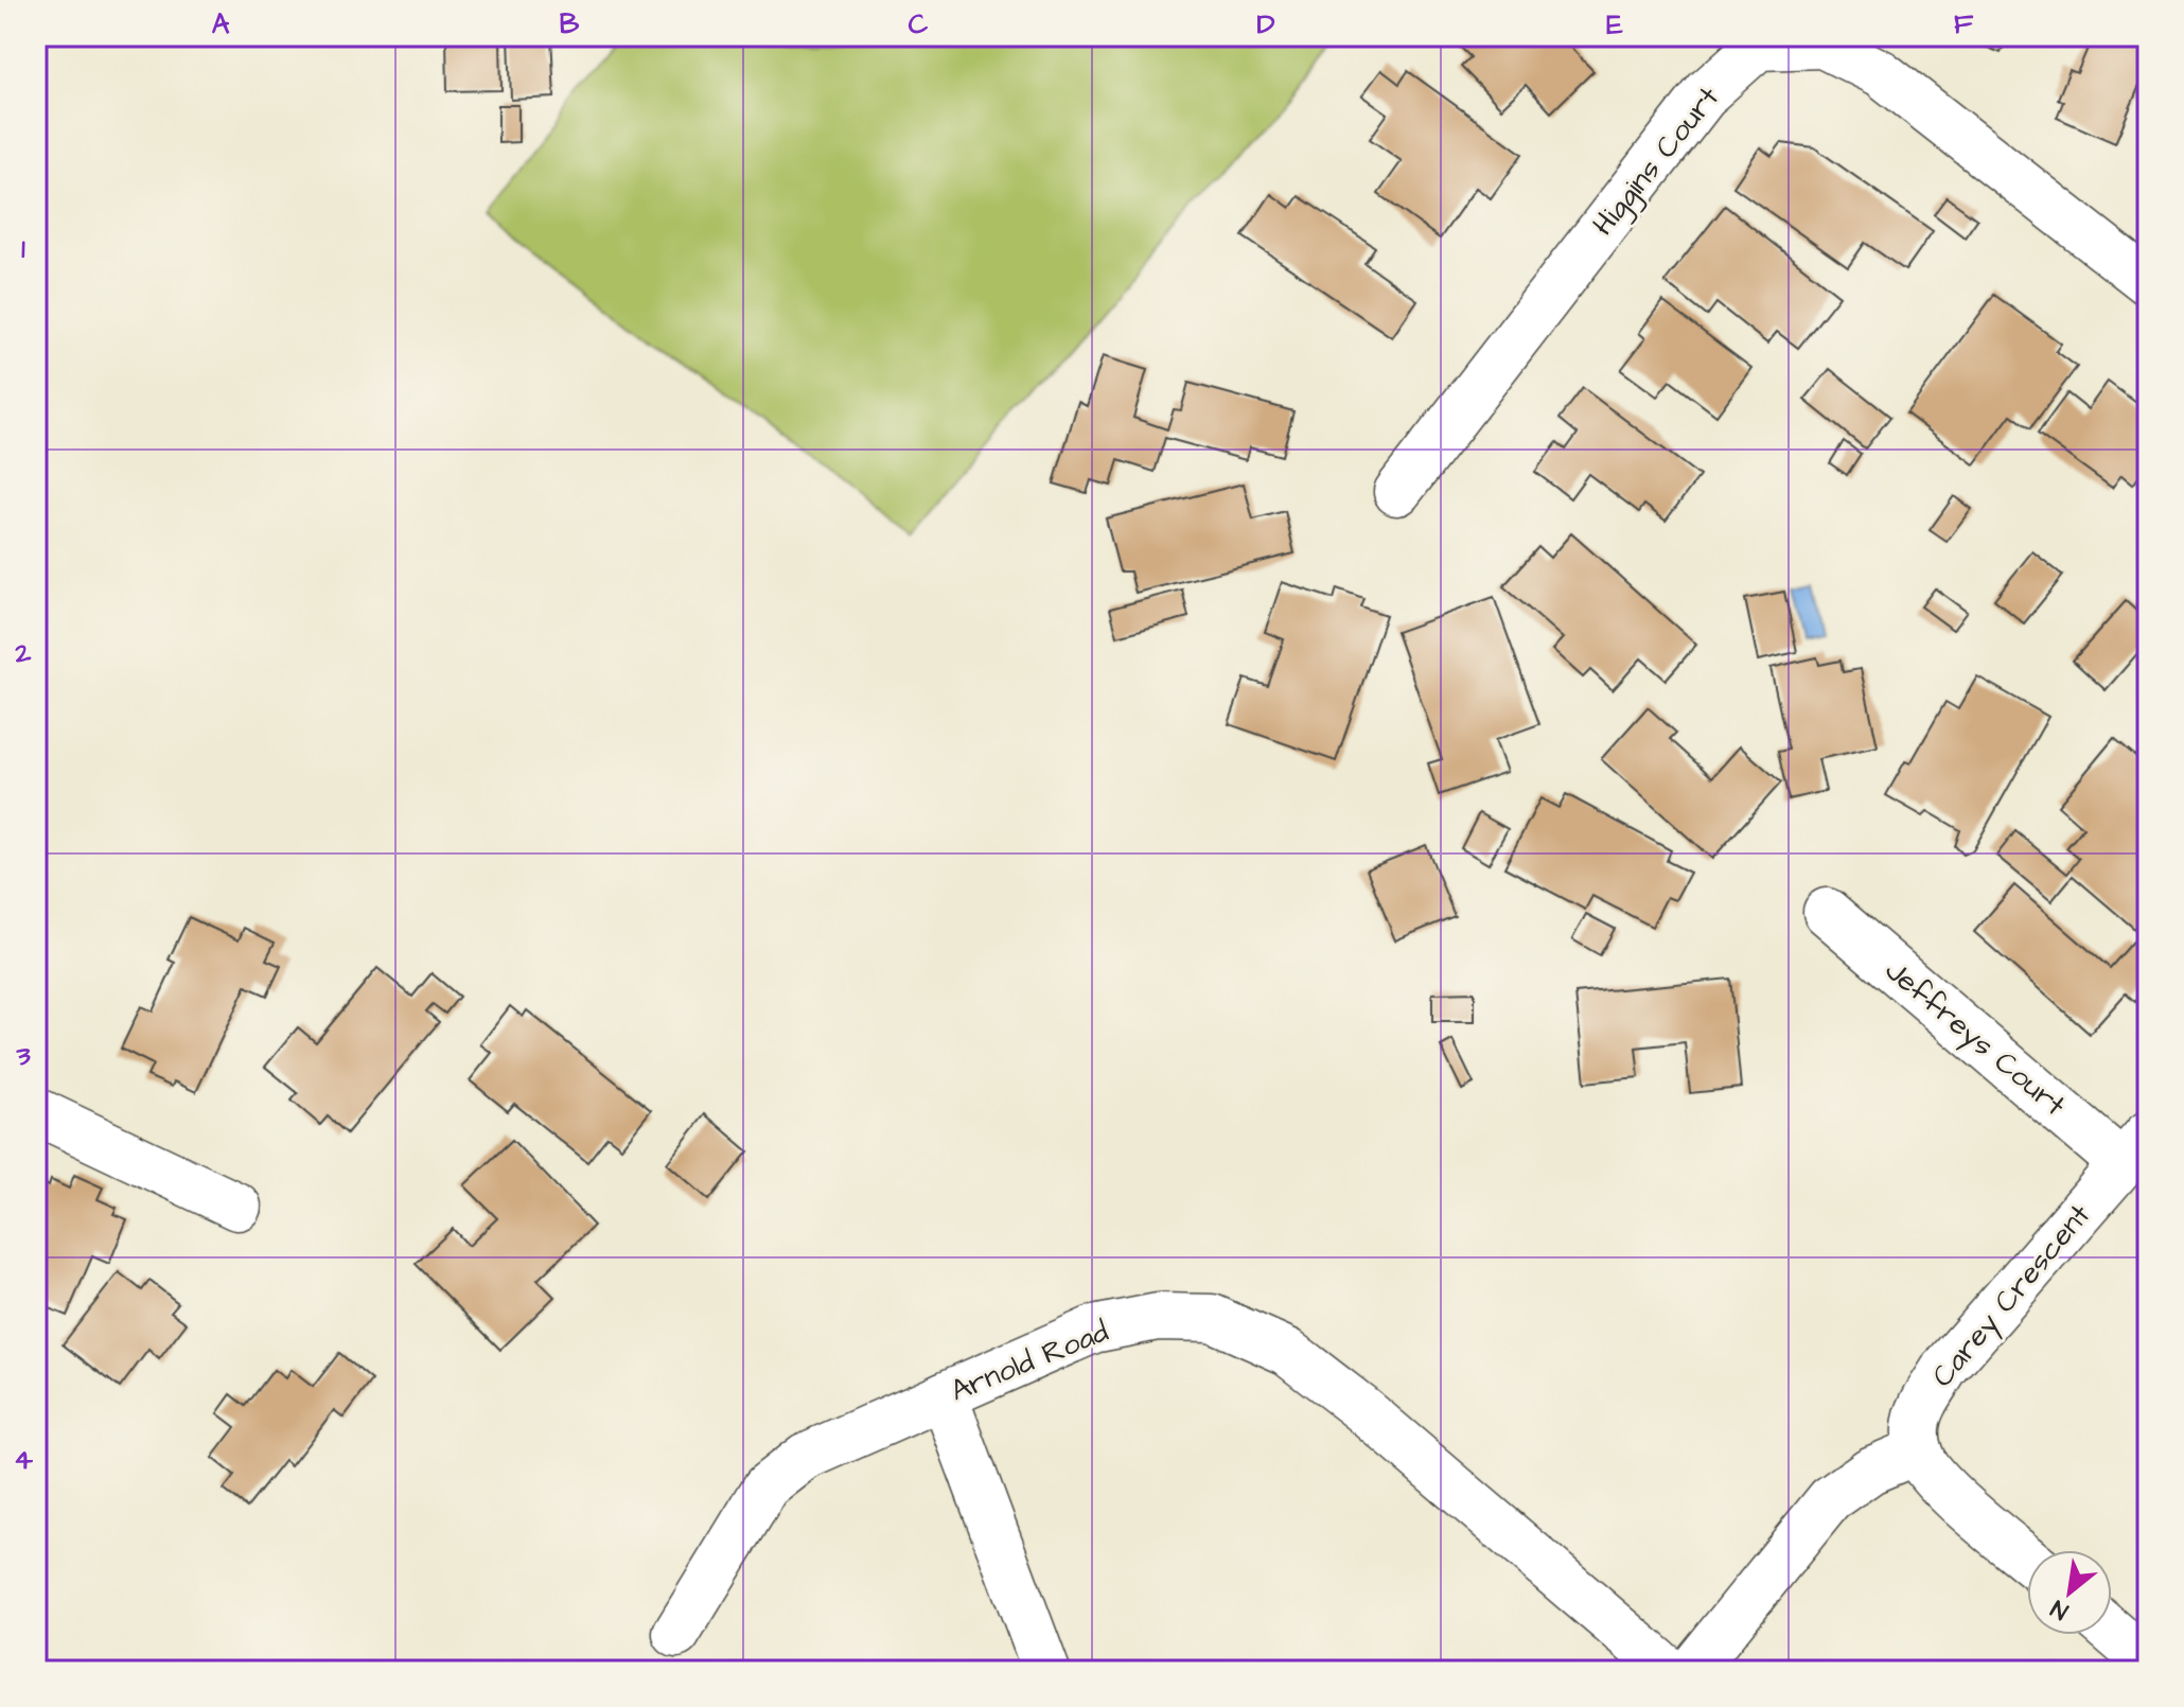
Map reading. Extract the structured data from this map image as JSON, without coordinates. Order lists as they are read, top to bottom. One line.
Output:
{"streets":{"street":["Higgins Court","Jeffreys Court","Carey Crescent","Arnold Road"]},"crossings":[["Jeffreys Court","Carey Crescent"]],"north":"bottom left","grid":{"columns":["A","B","C","D","E","F"],"rows":["1","2","3","4"]}}
